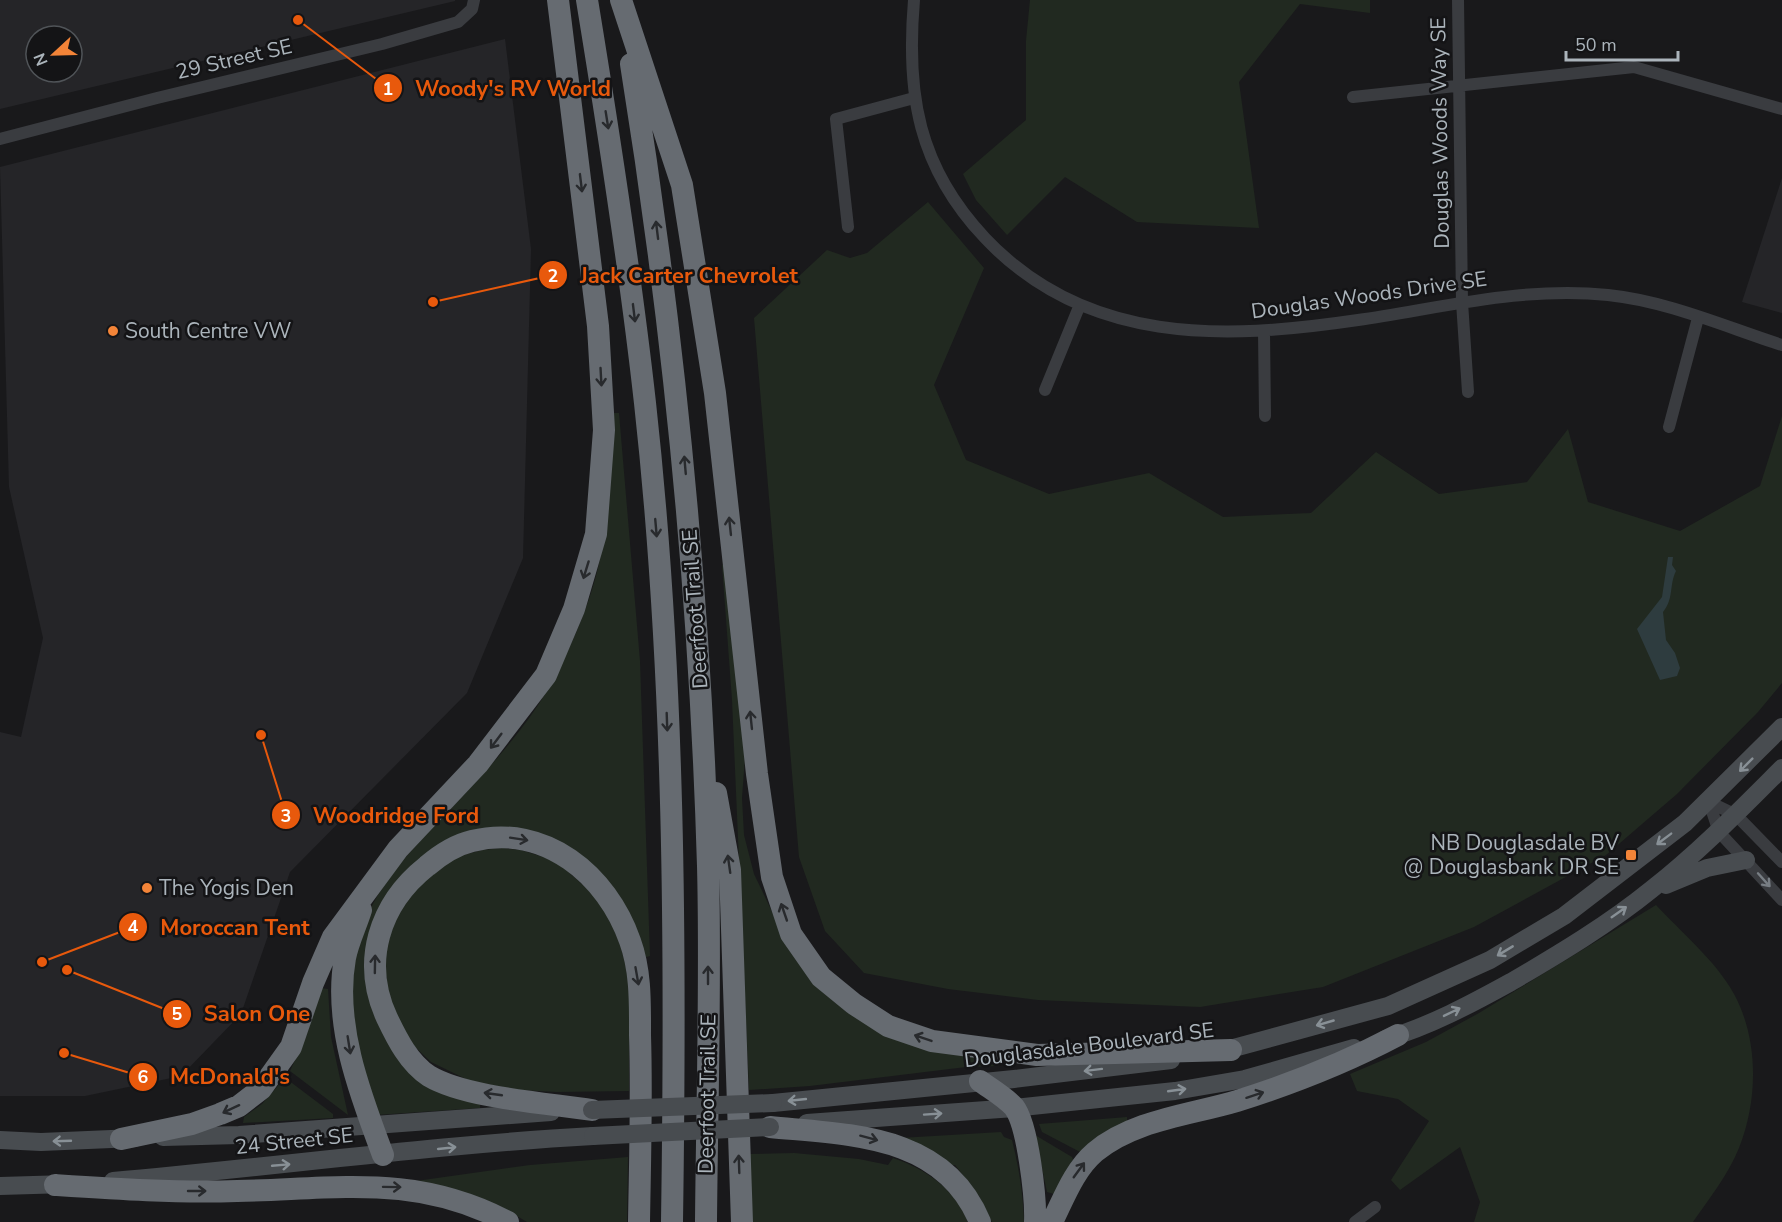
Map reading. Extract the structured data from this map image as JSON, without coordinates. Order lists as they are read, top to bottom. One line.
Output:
{"streets":{"highway":["Deerfoot Trail SE"],"main road":["Douglasdale Boulevard SE","24 Street SE"],"street":["29 Street SE","Douglas Woods Way SE","Douglas Woods Drive SE"]},"crossings":[["Douglas Woods Way SE","Douglas Woods Drive SE"],["Douglasdale Boulevard SE","24 Street SE"]],"places":{"other":["Woody's RV World","Jack Carter Chevrolet","South Centre VW","Woodridge Ford","The Yogis Den","Moroccan Tent","Salon One","McDonald's"],"transit":["NB Douglasdale BV @ Douglasbank DR SE"]},"scale_bar":"50 m","north":"left"}
